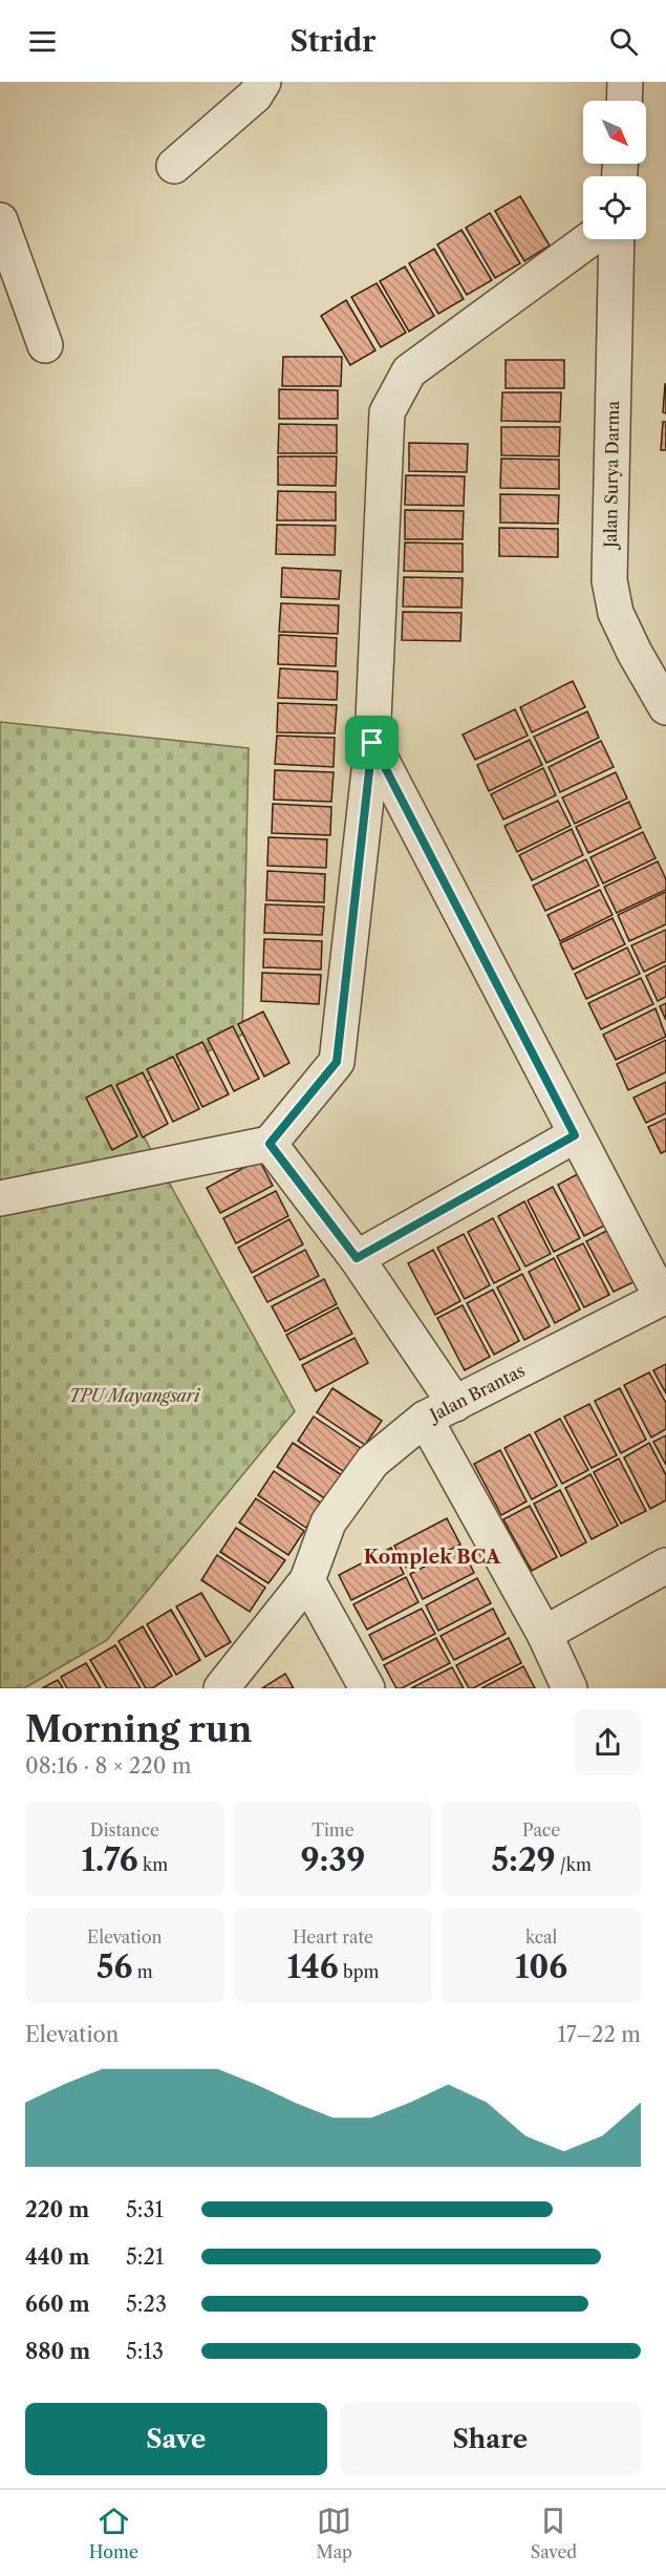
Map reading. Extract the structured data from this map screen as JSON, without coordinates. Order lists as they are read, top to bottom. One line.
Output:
{"streets":{"street":["Jalan Surya Darma","Jalan Brantas"]},"districts":["Komplek BCA"],"parks":["TPU Mayangsari"],"north":"bottom right","page":{"header":"Stridr","heading":["Morning run","08:16 · 8 × 220 m"],"stats":[["Distance","1.76 km"],["Time","9:39"],["Pace","5:29 /km"],["Elevation","56 m"],["Heart rate","146 bpm"],["kcal","106"]],"chart":["Elevation","17–22 m"],"list":[{"name":"220 m","note":"5:31"},{"name":"440 m","note":"5:21"},{"name":"660 m","note":"5:23"},{"name":"880 m","note":"5:13"}],"buttons":["Save","Share"],"tabs":["Home","Map","Saved"]}}
